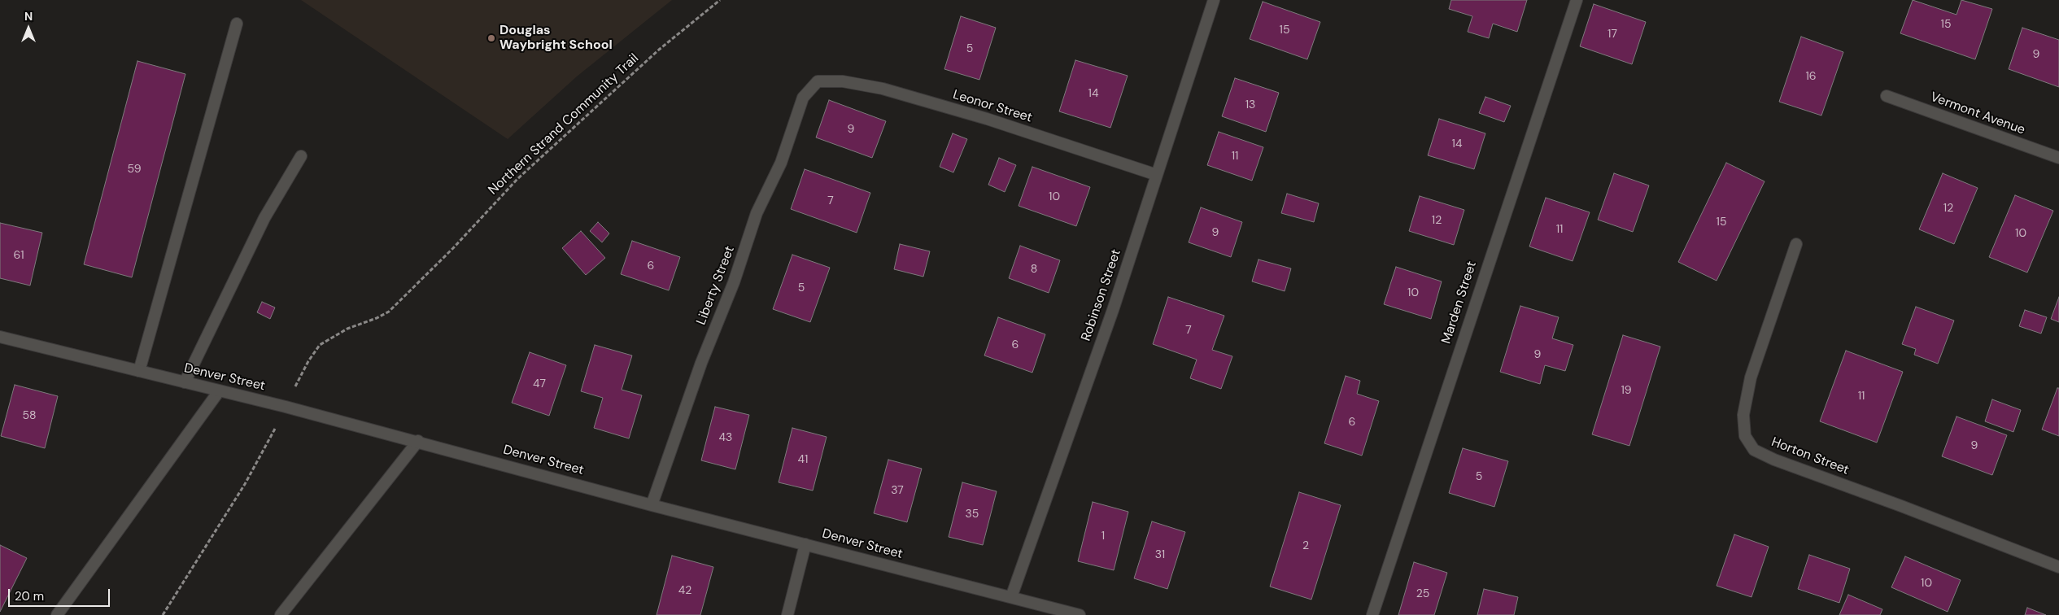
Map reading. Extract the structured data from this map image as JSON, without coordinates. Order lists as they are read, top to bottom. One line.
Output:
{"streets":{"street":["Leonor Street","Vermont Avenue","Liberty Street","Robinson Street","Marden Street","Denver Street","Horton Street"],"path":["Northern Strand Community Trail"]},"crossings":[["Leonor Street","Liberty Street"],["Leonor Street","Robinson Street"],["Liberty Street","Denver Street"],["Robinson Street","Denver Street"]],"places":["Douglas Waybright School"],"house_numbers":["15","15","17","5","9","16","14","13","9","14","11","59","10","7","12","12","15","11","9","10","61","6","8","5","10","7","6","9","47","19","11","58","6","43","9","41","5","37","35","1","2","31","10","42","25"],"scale_bar":"20 m","north":"top"}
